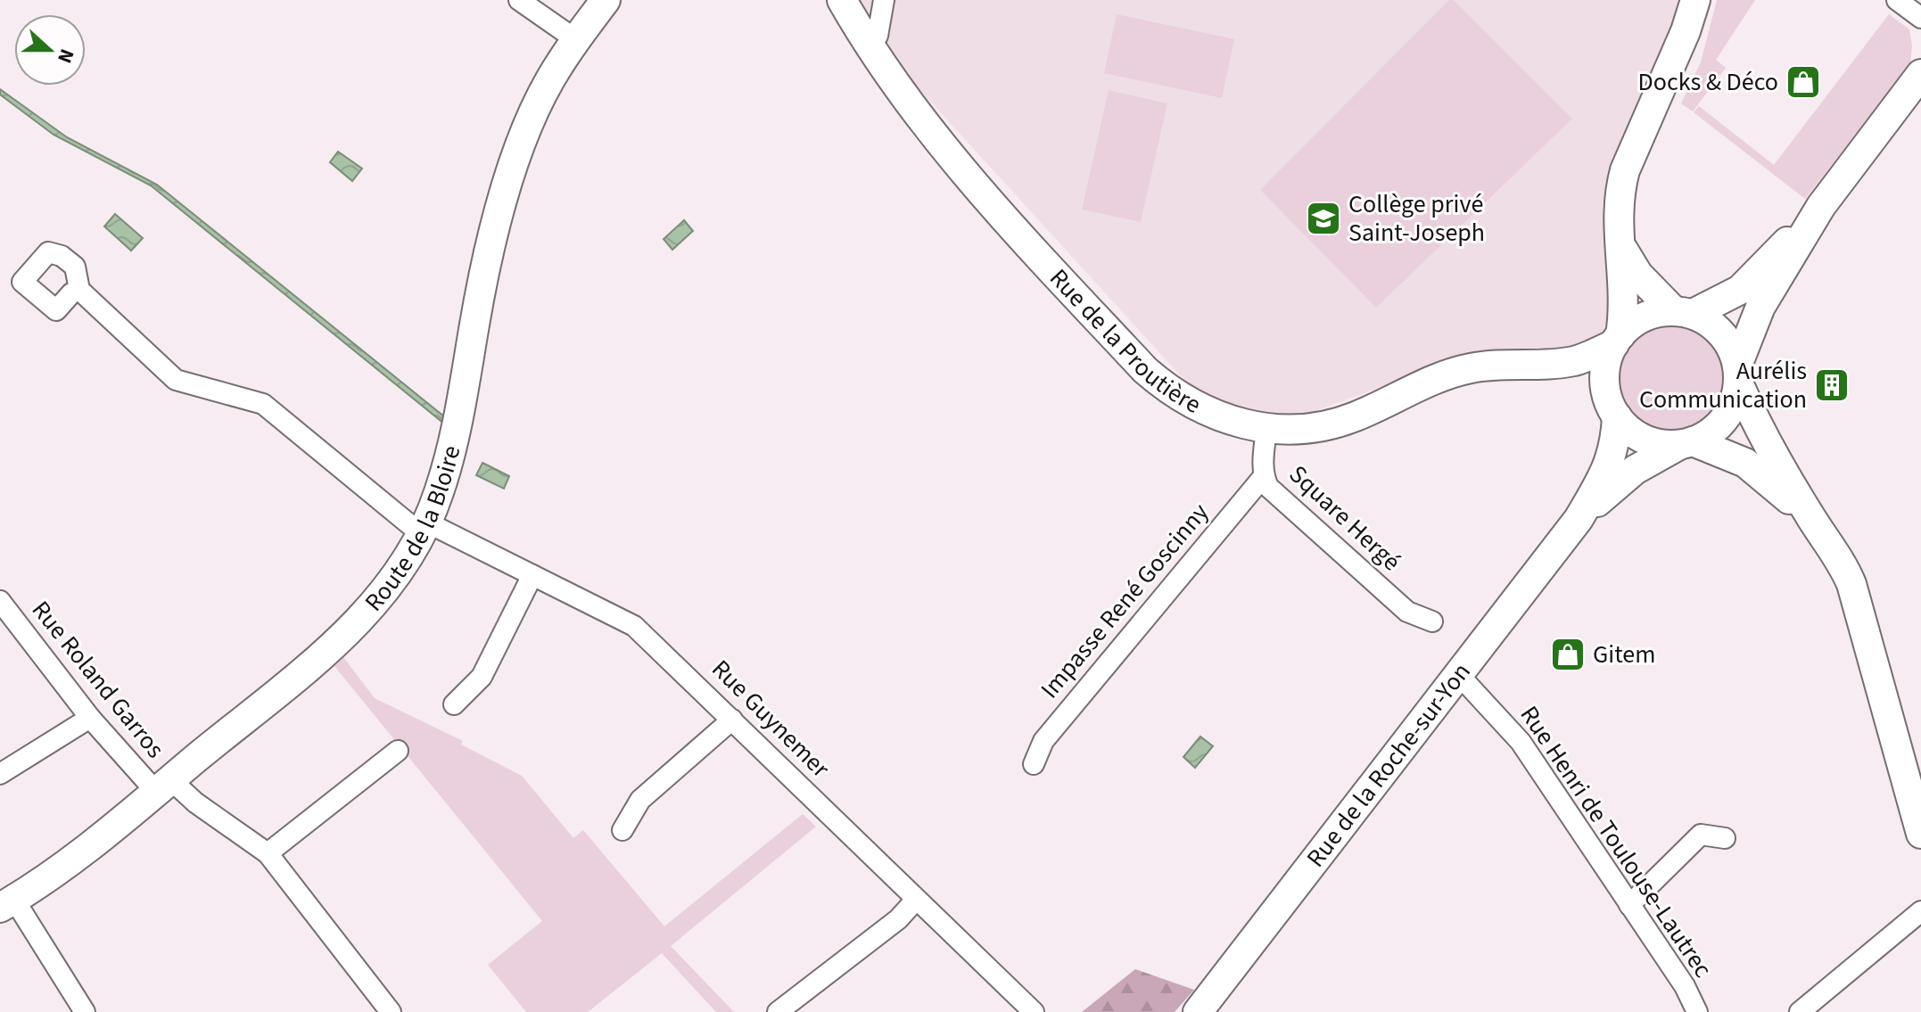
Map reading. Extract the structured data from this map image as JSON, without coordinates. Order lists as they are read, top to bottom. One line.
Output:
{"streets":{"main road":["Rue de la Proutière","Route de la Bloire","Rue de la Roche-sur-Yon"],"street":["Square Hergé","Impasse René Goscinny","Rue Roland Garros","Rue Guynemer","Rue Henri de Toulouse-Lautrec"]},"crossings":[["Rue de la Proutière","Square Hergé"],["Square Hergé","Impasse René Goscinny"],["Route de la Bloire","Rue Roland Garros"],["Route de la Bloire","Rue Guynemer"],["Rue de la Roche-sur-Yon","Rue Henri de Toulouse-Lautrec"]],"places":{"shop":["Docks & Déco","Gitem"],"school or university":["Collège privé Saint-Joseph"],"building":["Aurélis Communication"]},"north":"right"}
